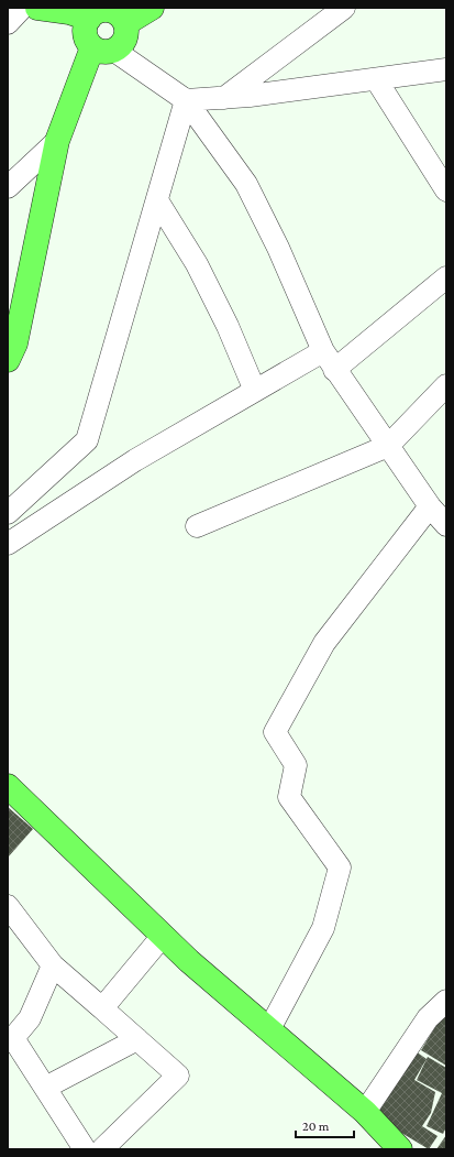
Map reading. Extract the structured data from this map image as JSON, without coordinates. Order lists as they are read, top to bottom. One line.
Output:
{"scale_bar":"20 m"}
